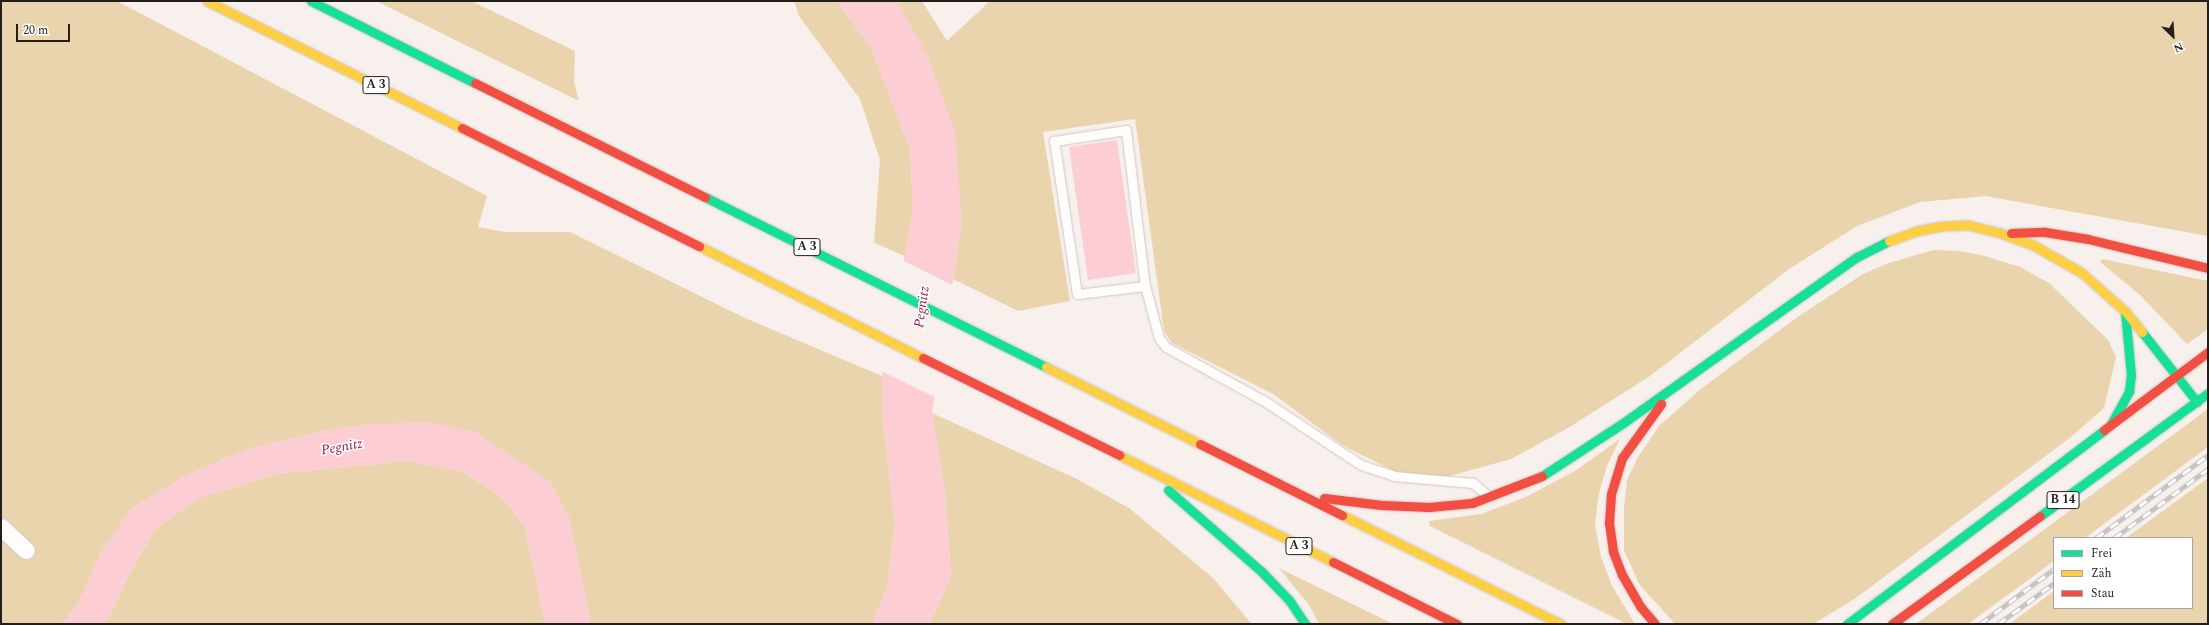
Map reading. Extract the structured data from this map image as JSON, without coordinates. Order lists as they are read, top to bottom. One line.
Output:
{"streets":{"main road":["A 3","B 14"]},"water":["Pegnitz"],"legend":["Frei","Zäh","Stau"],"scale_bar":"20 m","north":"bottom right"}
